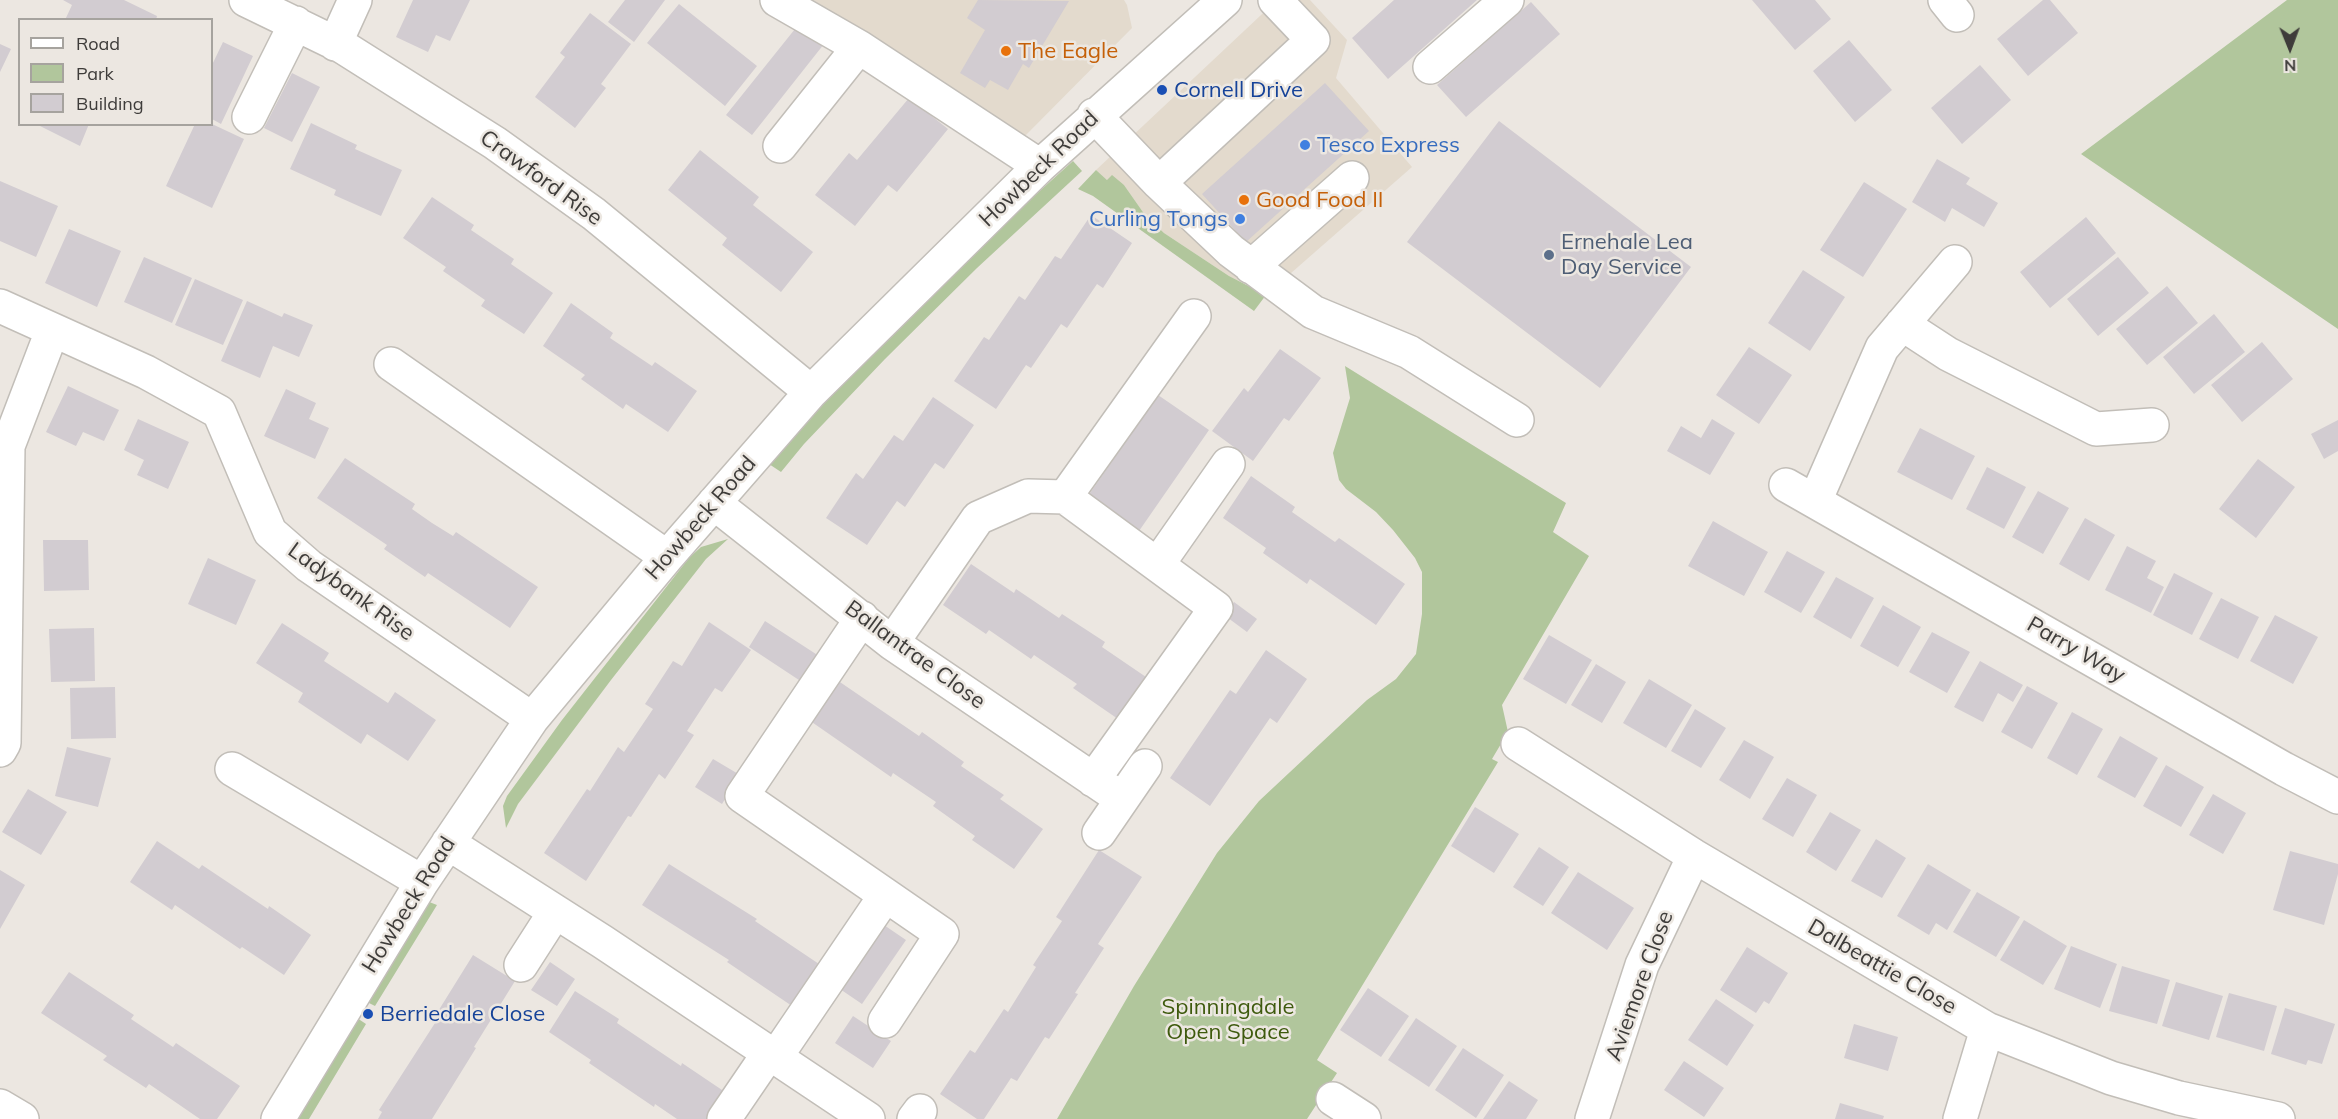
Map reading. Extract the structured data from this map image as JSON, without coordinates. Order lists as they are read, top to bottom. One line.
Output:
{"streets":{"street":["Howbeck Road","Crawford Rise","Ladybank Rise","Parry Way","Ballantrae Close","Dalbeattie Close","Aviemore Close"]},"crossings":[["Howbeck Road","Crawford Rise"],["Howbeck Road","Ladybank Rise"],["Howbeck Road","Ballantrae Close"],["Dalbeattie Close","Aviemore Close"]],"parks":["Spinningdale Open Space"],"places":["The Eagle","Cornell Drive","Tesco Express","Good Food II","Curling Tongs","Ernehale Lea Day Service","Berriedale Close"],"legend":["Road","Park","Building"],"north":"bottom"}
